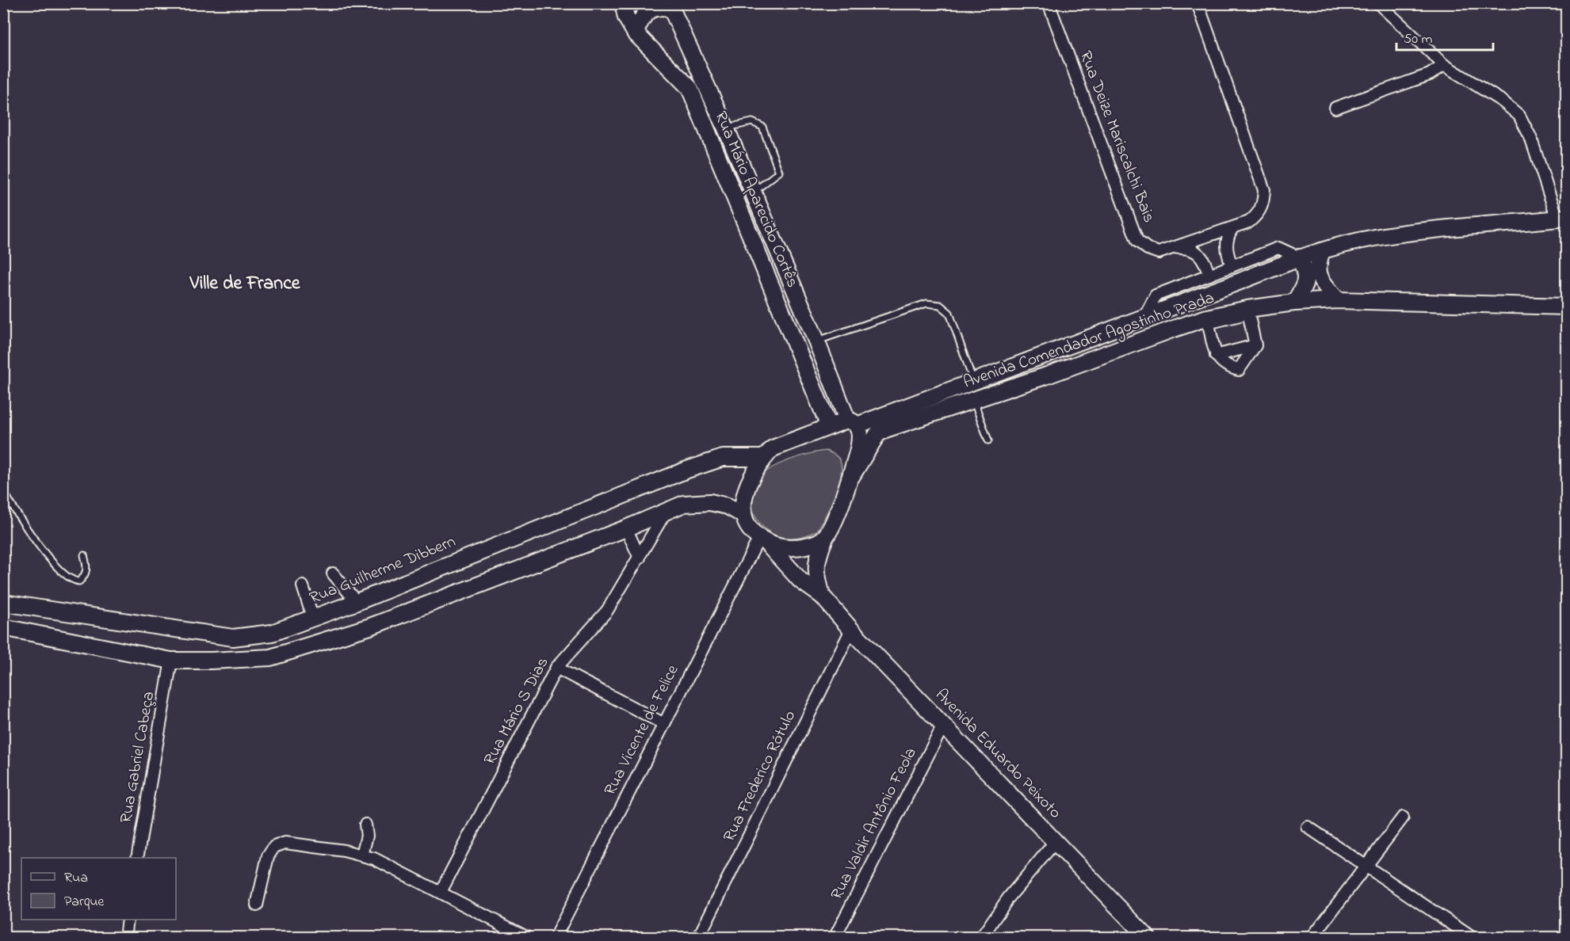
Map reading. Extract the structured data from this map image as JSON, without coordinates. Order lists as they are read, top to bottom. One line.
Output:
{"streets":{"main road":["Rua Mário Aparecido Cortês","Avenida Comendador Agostinho Prada","Rua Guilherme Dibbern","Avenida Eduardo Peixoto"],"street":["Rua Deize Mariscalchi Bais","Rua Mário S Dias","Rua Vicente de Felice","Rua Gabriel Cabeça","Rua Frederico Rótulo","Rua Valdir Antônio Feola"]},"crossings":[["Rua Mário Aparecido Cortês","Avenida Comendador Agostinho Prada"],["Rua Mário Aparecido Cortês","Avenida Eduardo Peixoto"],["Avenida Comendador Agostinho Prada","Rua Guilherme Dibbern"],["Avenida Comendador Agostinho Prada","Avenida Eduardo Peixoto"],["Rua Vicente de Felice","Avenida Eduardo Peixoto"],["Avenida Eduardo Peixoto","Rua Frederico Rótulo"],["Avenida Eduardo Peixoto","Rua Valdir Antônio Feola"]],"districts":["Ville de France"],"legend":["Rua","Parque"],"scale_bar":"50 m"}
